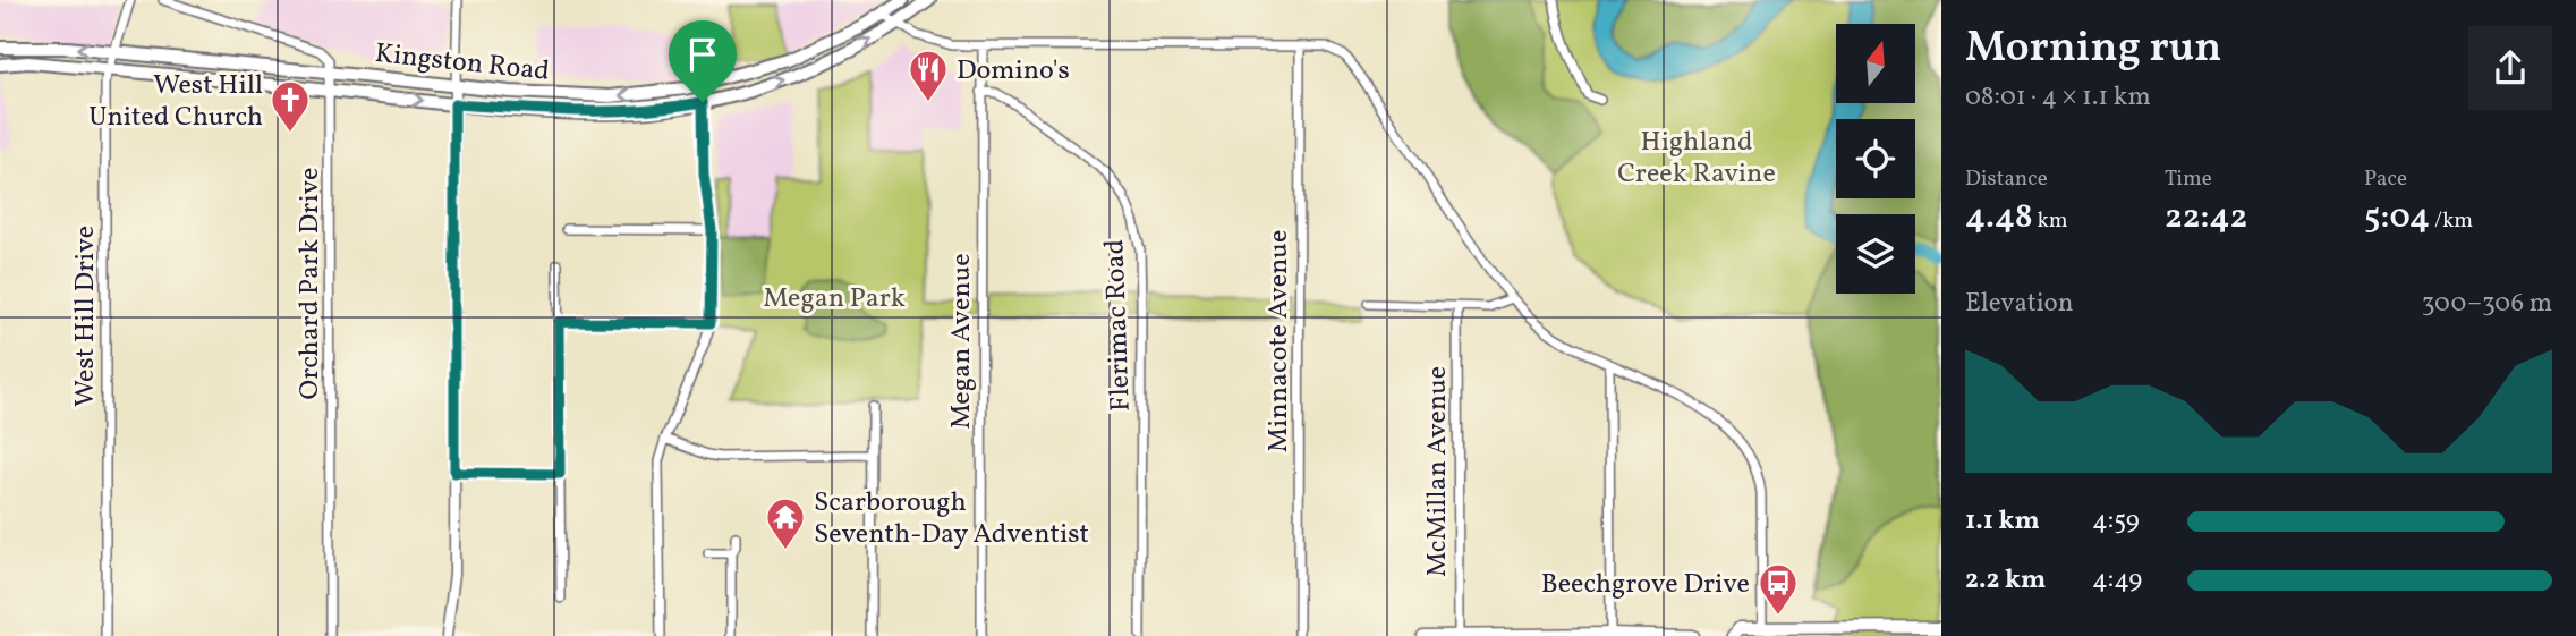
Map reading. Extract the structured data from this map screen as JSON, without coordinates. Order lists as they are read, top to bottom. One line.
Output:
{"streets":{"main road":["Kingston Road"],"street":["Orchard Park Drive","West Hill Drive","Flerimac Road","Megan Avenue","Minnacote Avenue","McMillan Avenue"]},"crossings":[["Kingston Road","Orchard Park Drive"],["Kingston Road","West Hill Drive"],["Flerimac Road","Megan Avenue"]],"parks":["Highland Creek Ravine","Megan Park"],"places":{"restaurant":["Domino's"],"church":["West Hill United Church"],"temple":["Scarborough Seventh-Day Adventist"],"bus stop":["Beechgrove Drive"]},"north":"top","page":{"heading":["Morning run","08:01 · 4 × 1.1 km"],"stats":[["Distance","4.48 km"],["Time","22:42"],["Pace","5:04 /km"]],"chart":["Elevation","300–306 m"],"list":[{"name":"1.1 km","note":"4:59"},{"name":"2.2 km","note":"4:49"}]}}
